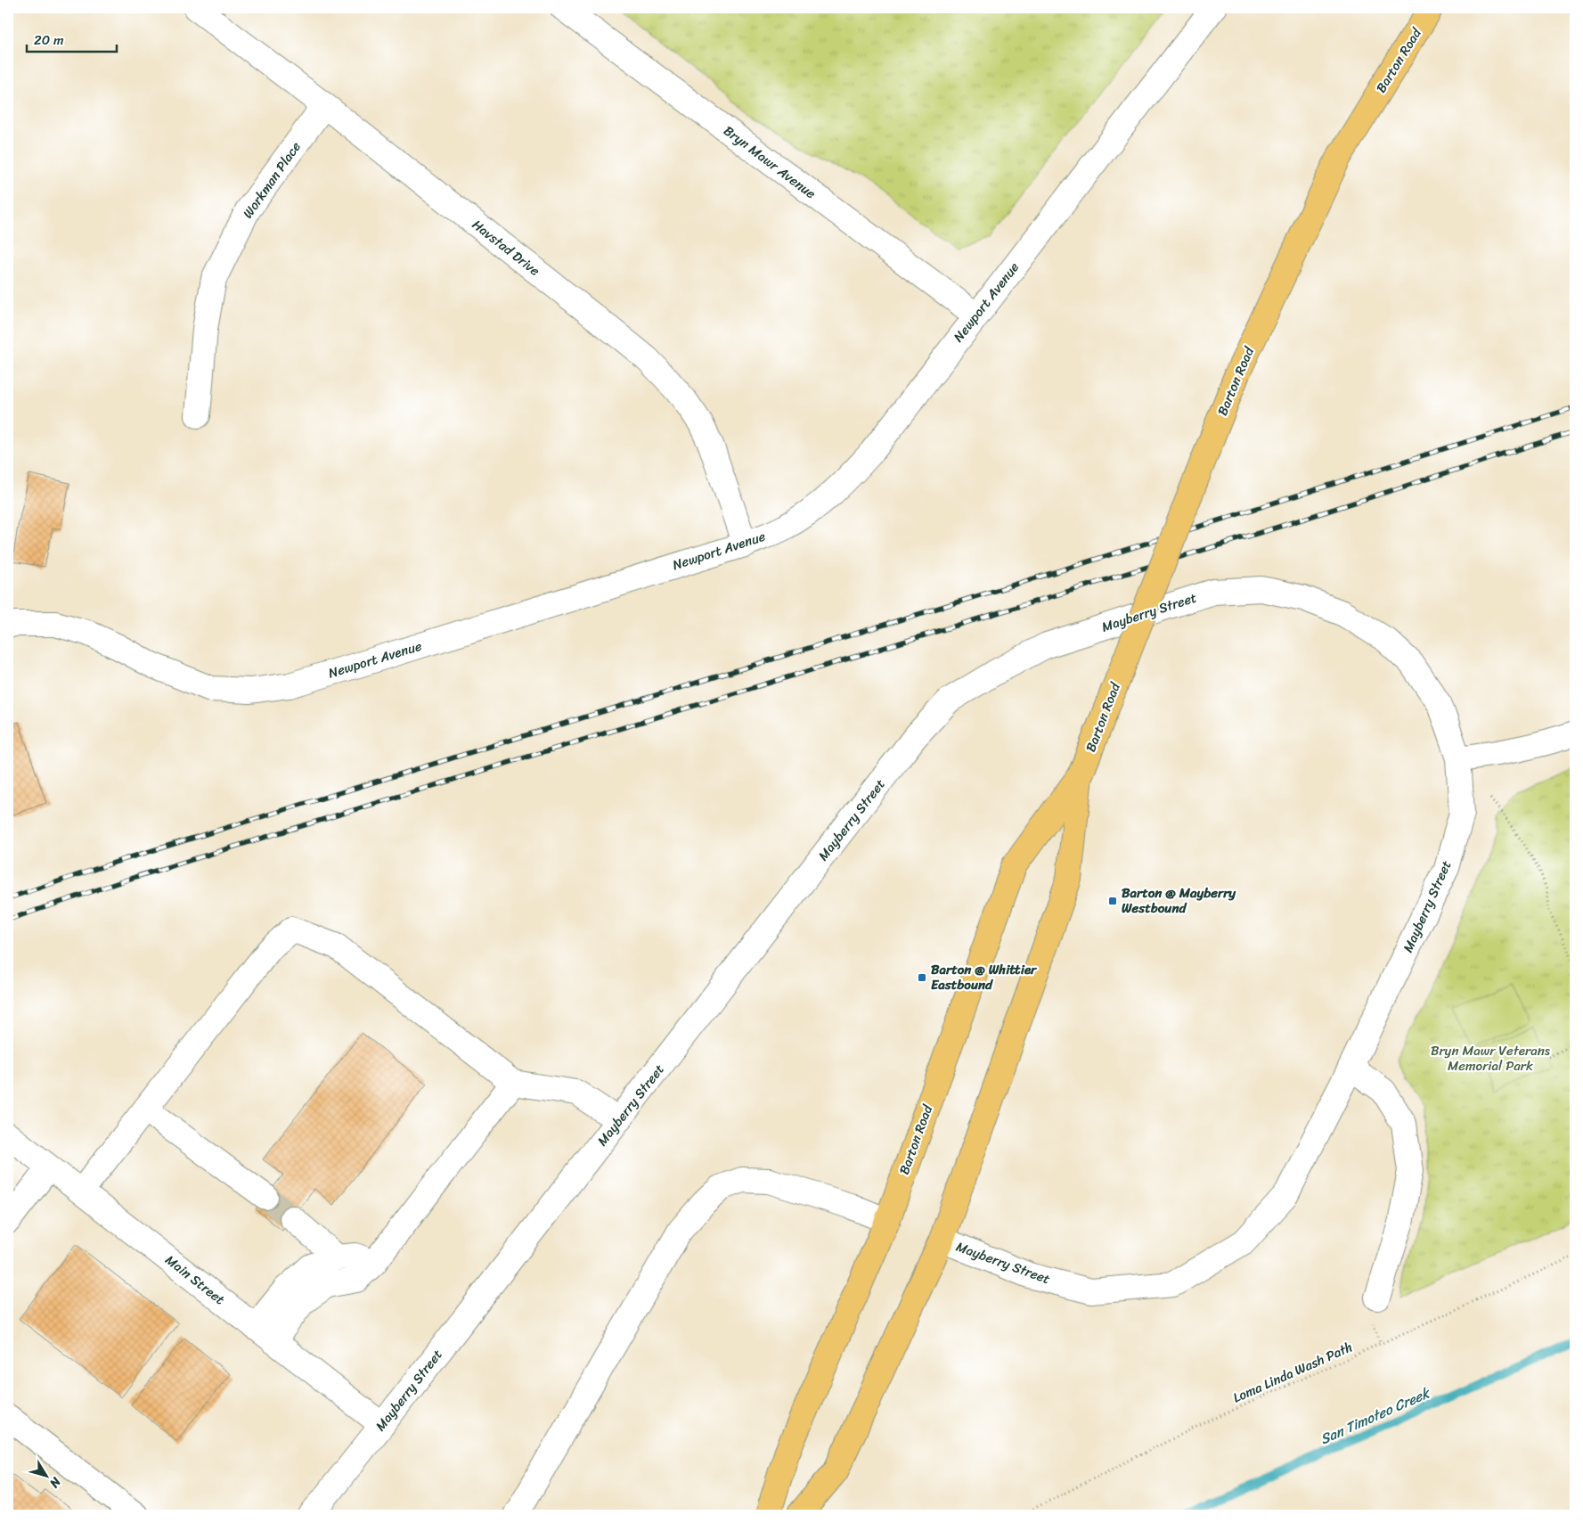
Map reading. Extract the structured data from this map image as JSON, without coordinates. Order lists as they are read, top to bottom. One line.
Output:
{"streets":{"main road":["Barton Road"],"street":["Bryn Mawr Avenue","Workman Place","Havstad Drive","Newport Avenue","Mayberry Street","Main Street"],"path":["Loma Linda Wash Path"]},"crossings":[["Barton Road","Mayberry Street"],["Bryn Mawr Avenue","Newport Avenue"],["Workman Place","Havstad Drive"],["Havstad Drive","Newport Avenue"],["Mayberry Street","Main Street"]],"water":["San Timoteo Creek"],"parks":["Bryn Mawr Veterans Memorial Park"],"places":{"transit":["Barton @ Mayberry Westbound","Barton @ Whittier Eastbound"]},"scale_bar":"20 m","north":"bottom right"}
